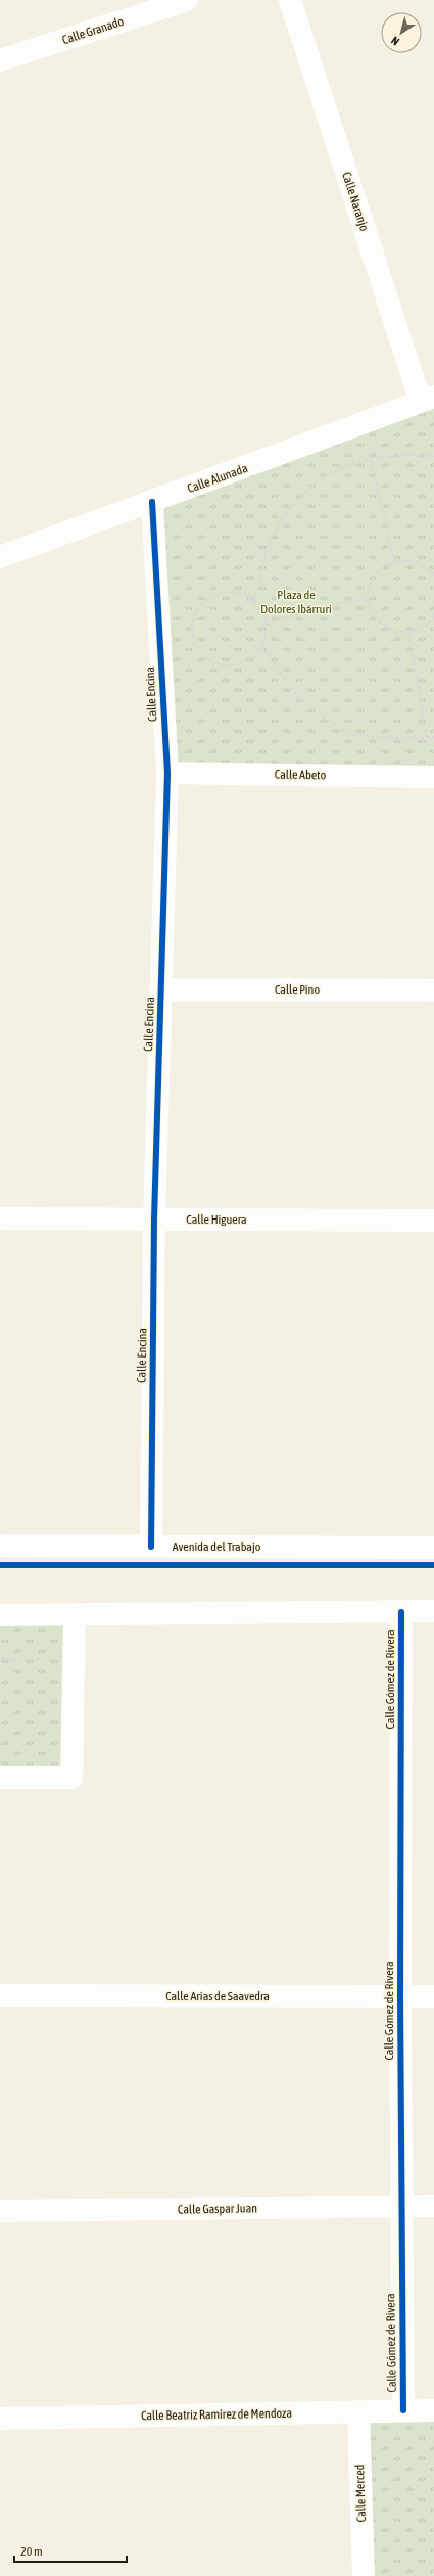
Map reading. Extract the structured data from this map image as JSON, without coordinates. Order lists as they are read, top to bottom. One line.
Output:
{"streets":{"street":["Calle Granado","Calle Naranjo","Calle Alunada","Calle Encina","Calle Abeto","Calle Pino","Calle Higuera","Avenida del Trabajo","Calle Gómez de Rivera","Calle Arias de Saavedra","Calle Gaspar Juan","Calle Beatriz Ramírez de Mendoza","Calle Merced"]},"crossings":[["Calle Naranjo","Calle Alunada"],["Calle Alunada","Calle Encina"],["Calle Encina","Calle Abeto"],["Calle Encina","Calle Pino"],["Calle Encina","Calle Higuera"],["Calle Encina","Avenida del Trabajo"],["Calle Gómez de Rivera","Calle Arias de Saavedra"],["Calle Gómez de Rivera","Calle Gaspar Juan"],["Calle Gómez de Rivera","Calle Beatriz Ramírez de Mendoza"],["Calle Beatriz Ramírez de Mendoza","Calle Merced"]],"parks":["Plaza de Dolores Ibárruri"],"scale_bar":"20 m","north":"bottom left"}
